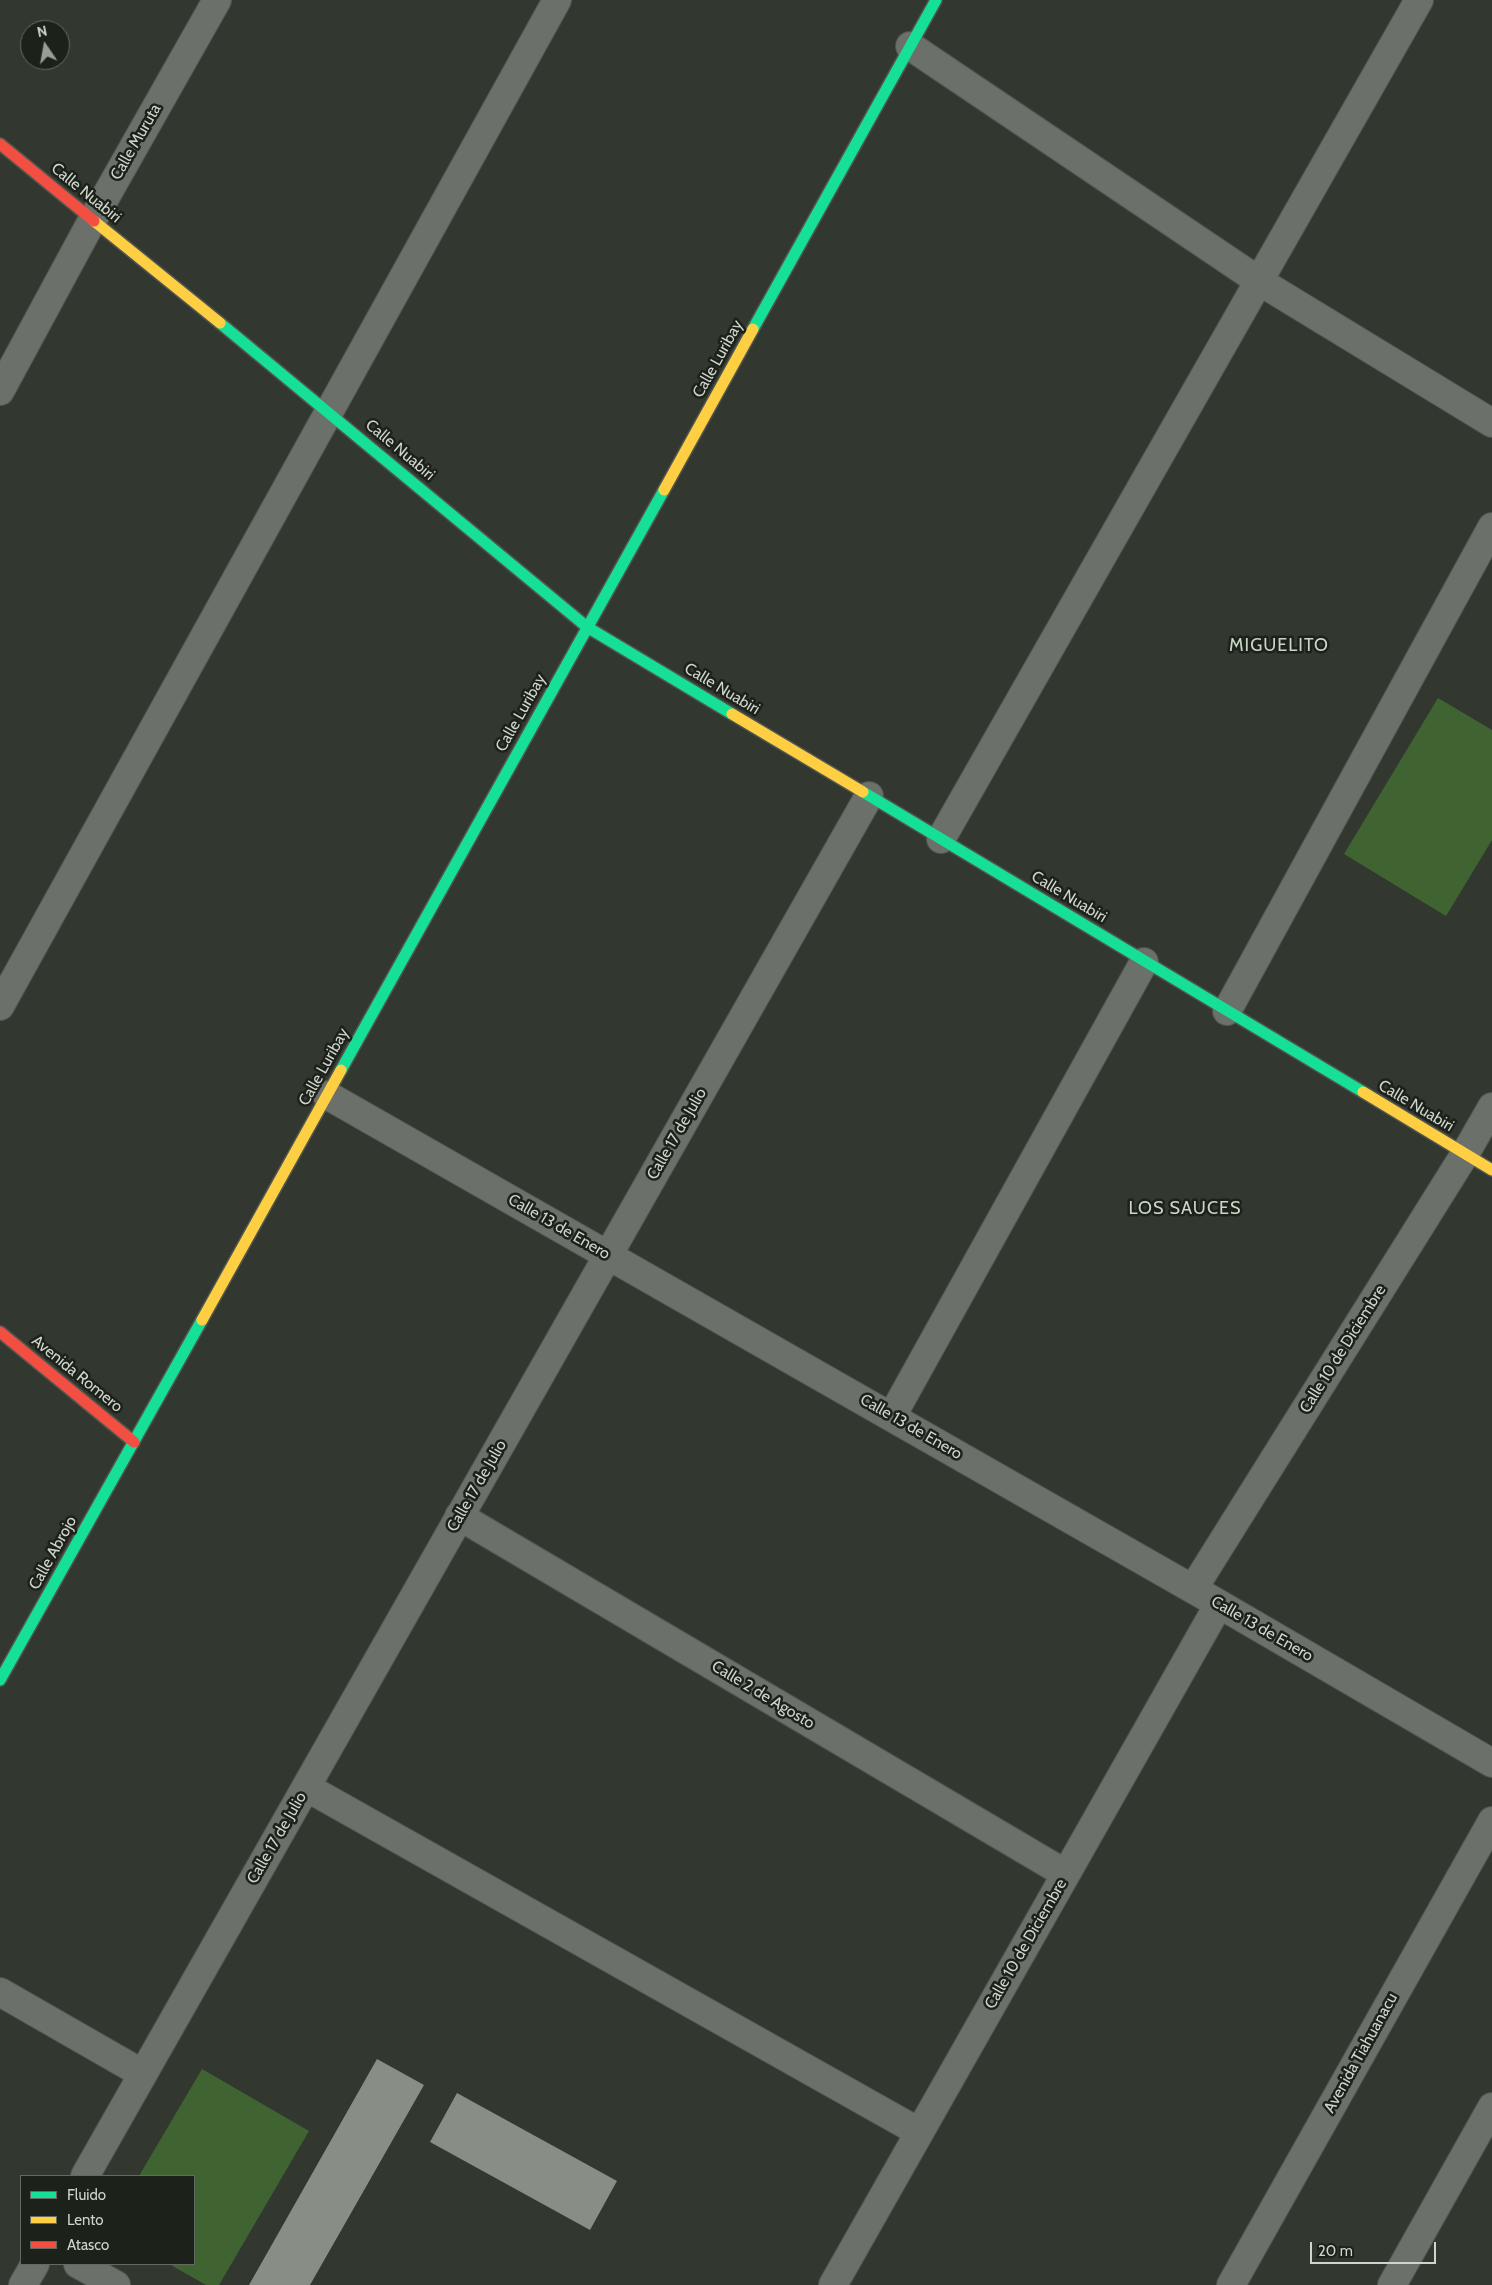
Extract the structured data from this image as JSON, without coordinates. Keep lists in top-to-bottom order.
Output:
{
  "streets": {
    "street": [
      "Calle Muruta",
      "Calle Nuabiri",
      "Calle Luribay",
      "Calle 17 de Julio",
      "Calle 13 de Enero",
      "Calle 10 de Diciembre",
      "Avenida Romero",
      "Calle Abrojo",
      "Calle 2 de Agosto",
      "Avenida Tiahuanacu"
    ]
  },
  "crossings": [
    ["Calle Muruta", "Calle Nuabiri"],
    ["Calle Nuabiri", "Calle Luribay"],
    ["Calle Nuabiri", "Calle 17 de Julio"],
    ["Calle Nuabiri", "Calle 10 de Diciembre"],
    ["Calle Luribay", "Calle 13 de Enero"],
    ["Calle Luribay", "Avenida Romero"],
    ["Calle Luribay", "Calle Abrojo"],
    ["Calle 17 de Julio", "Calle 13 de Enero"],
    ["Calle 17 de Julio", "Calle 2 de Agosto"],
    ["Calle 13 de Enero", "Calle 10 de Diciembre"],
    ["Calle 10 de Diciembre", "Calle 2 de Agosto"],
    ["Avenida Romero", "Calle Abrojo"]
  ],
  "districts": ["MIGUELITO", "LOS SAUCES"],
  "legend": ["Fluido", "Lento", "Atasco"],
  "scale_bar": "20 m",
  "north": "top"
}
